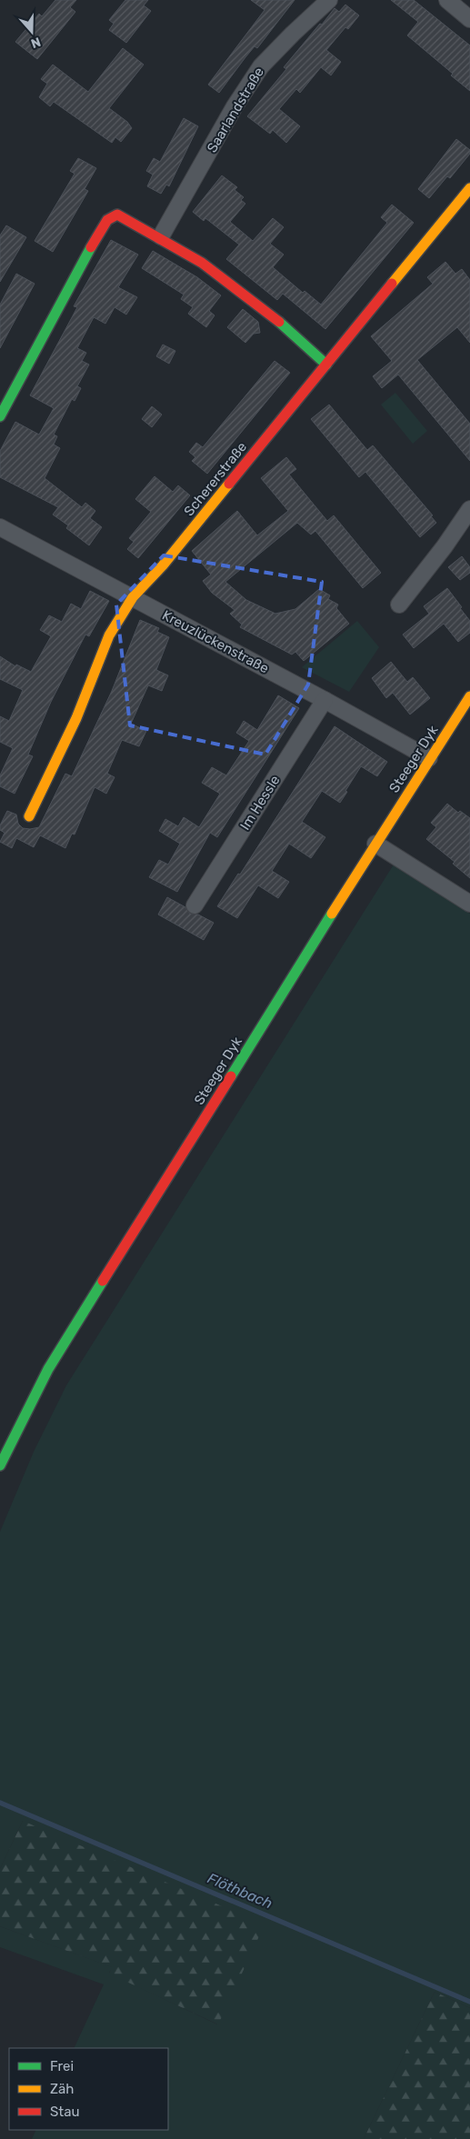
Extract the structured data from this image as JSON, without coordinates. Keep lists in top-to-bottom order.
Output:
{
  "streets": {
    "street": [
      "Saarlandstraße",
      "Schererstraße",
      "Kreuzlückenstraße",
      "Steeger Dyk",
      "Im Hessle"
    ]
  },
  "crossings": [
    ["Schererstraße", "Kreuzlückenstraße"],
    ["Kreuzlückenstraße", "Steeger Dyk"],
    ["Kreuzlückenstraße", "Im Hessle"]
  ],
  "water": ["Flöthbach"],
  "legend": ["Frei", "Zäh", "Stau"],
  "north": "bottom"
}
